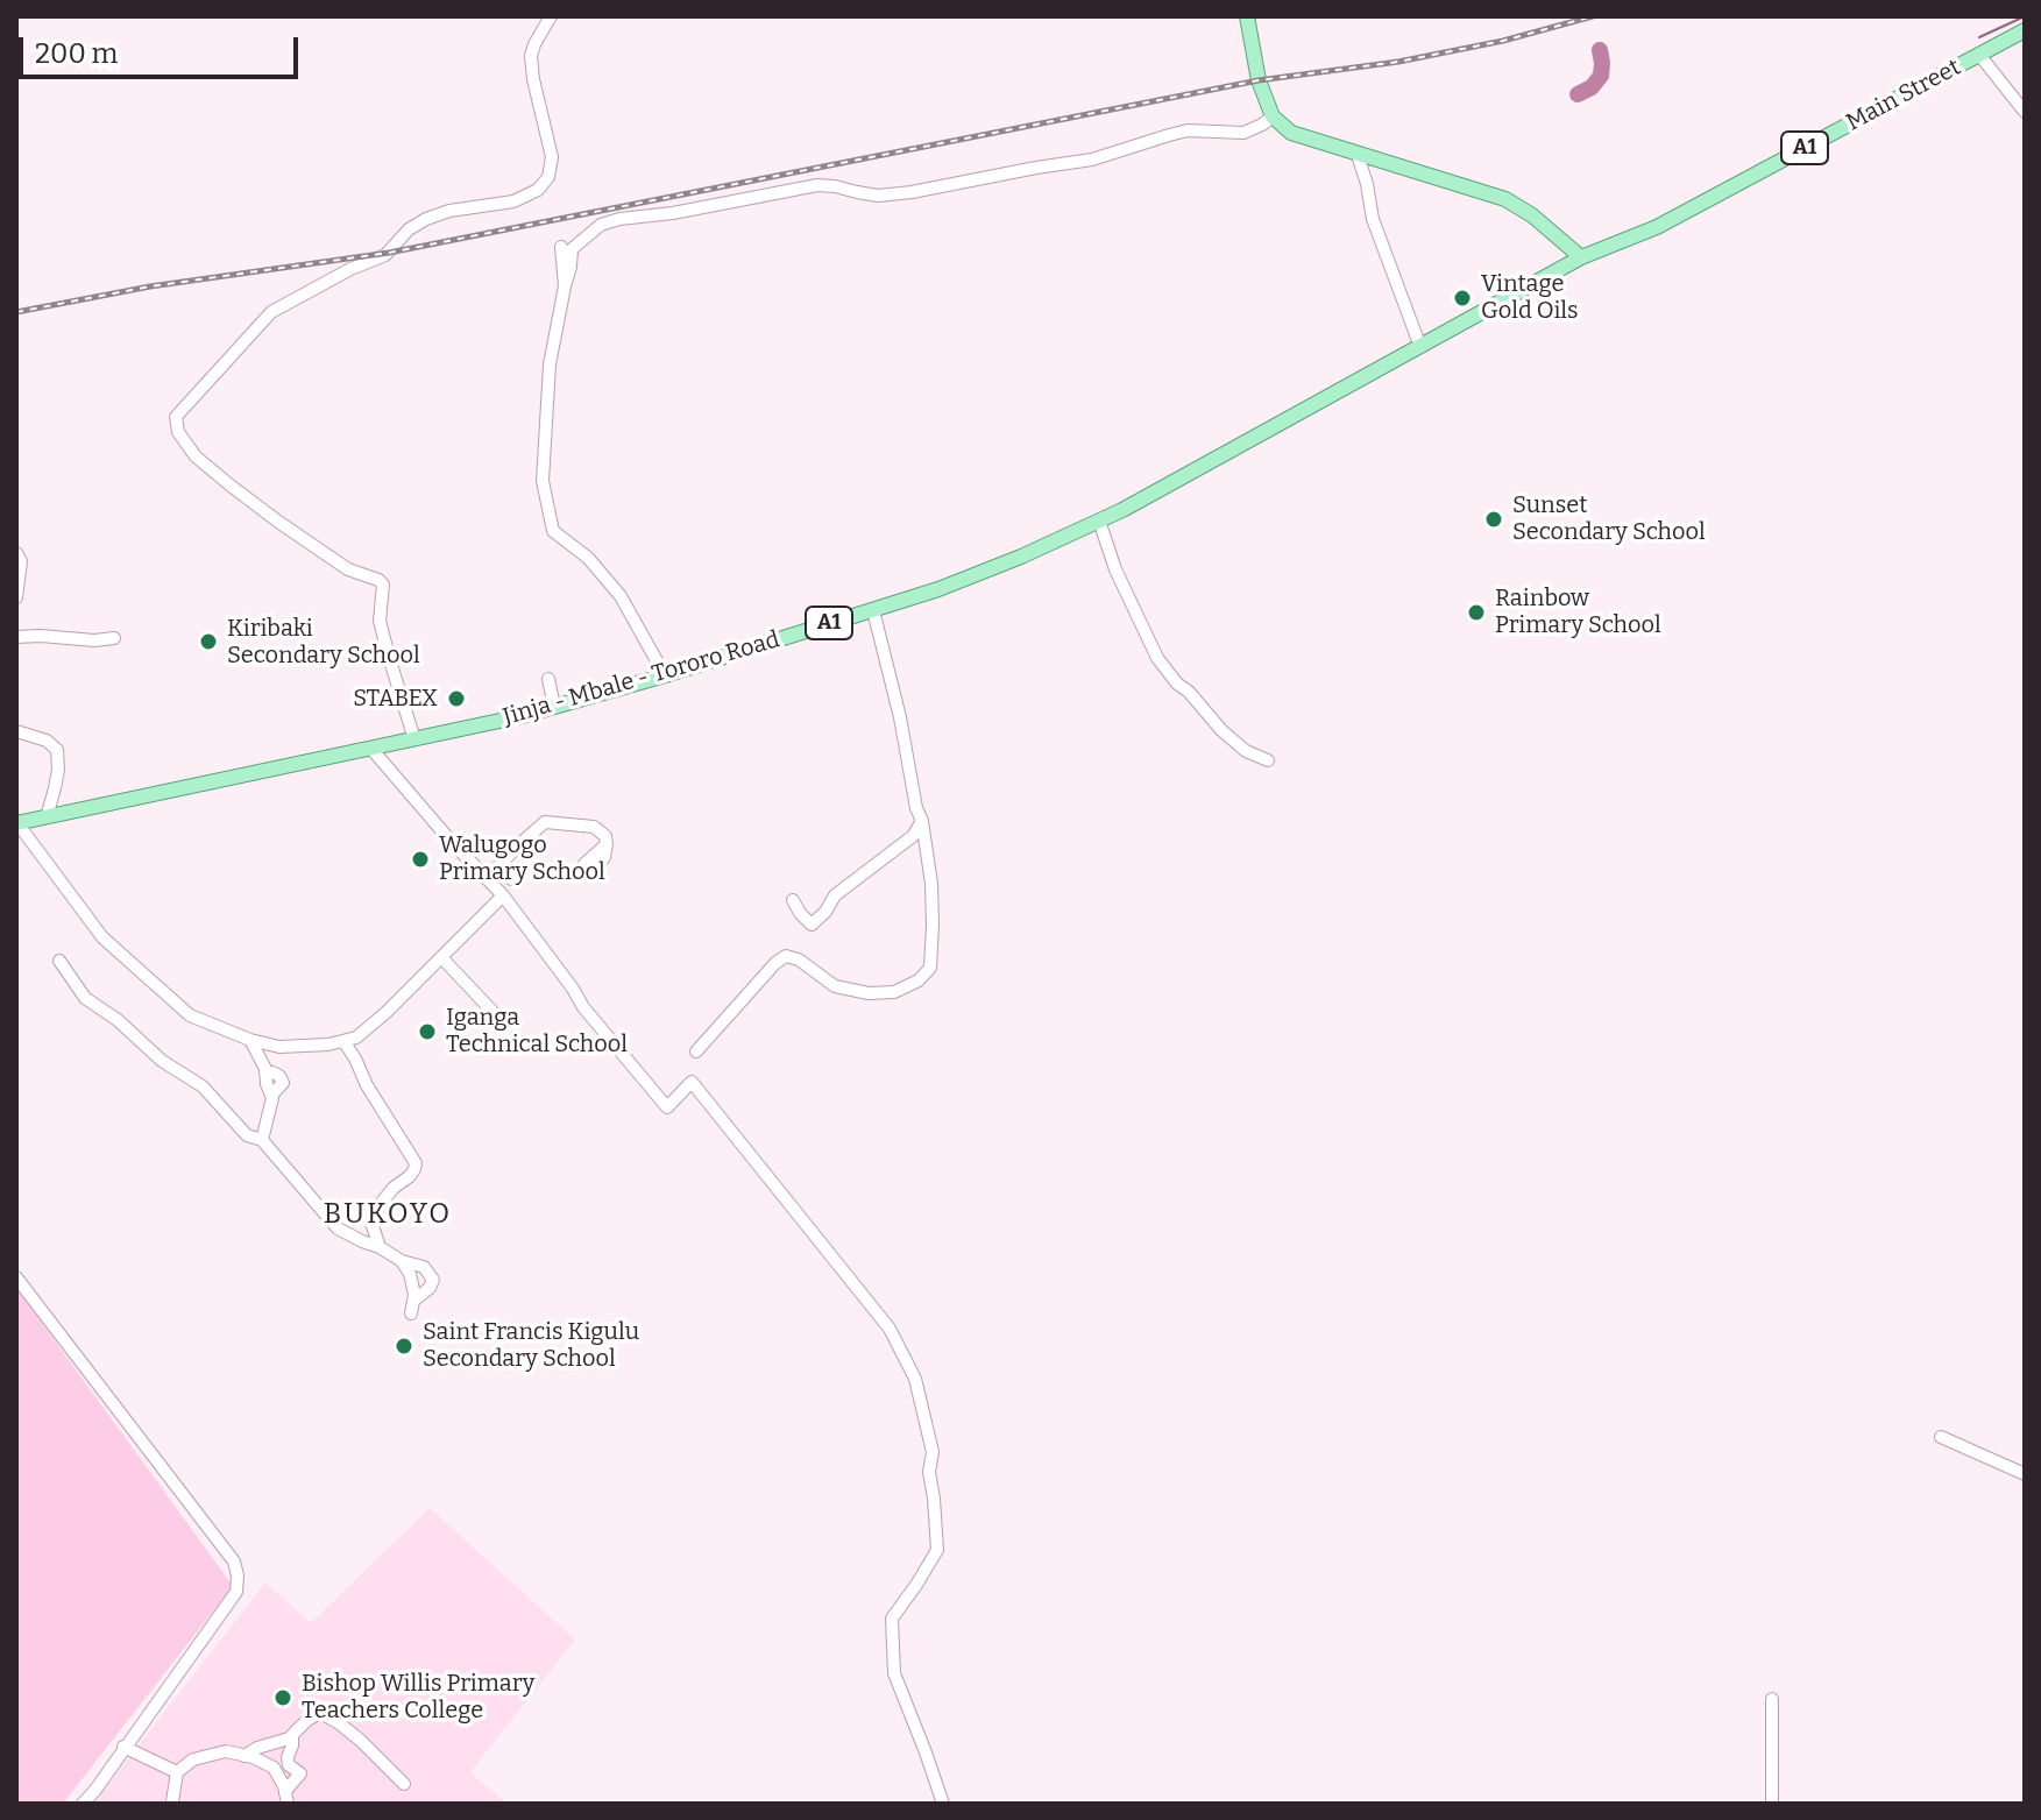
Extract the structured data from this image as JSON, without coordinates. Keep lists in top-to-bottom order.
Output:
{
  "streets": {
    "main road": ["Main Street", "A1", "Jinja - Mbale - Tororo Road"]
  },
  "crossings": [
    ["Main Street", "Jinja - Mbale - Tororo Road"]
  ],
  "districts": ["BUKOYO"],
  "places": [
    "Vintage Gold Oils",
    "Sunset Secondary School",
    "Rainbow Primary School",
    "Kiribaki Secondary School",
    "STABEX",
    "Walugogo Primary School",
    "Iganga Technical School",
    "Saint Francis Kigulu Secondary School",
    "Bishop Willis Primary Teachers College"
  ],
  "scale_bar": "200 m"
}
